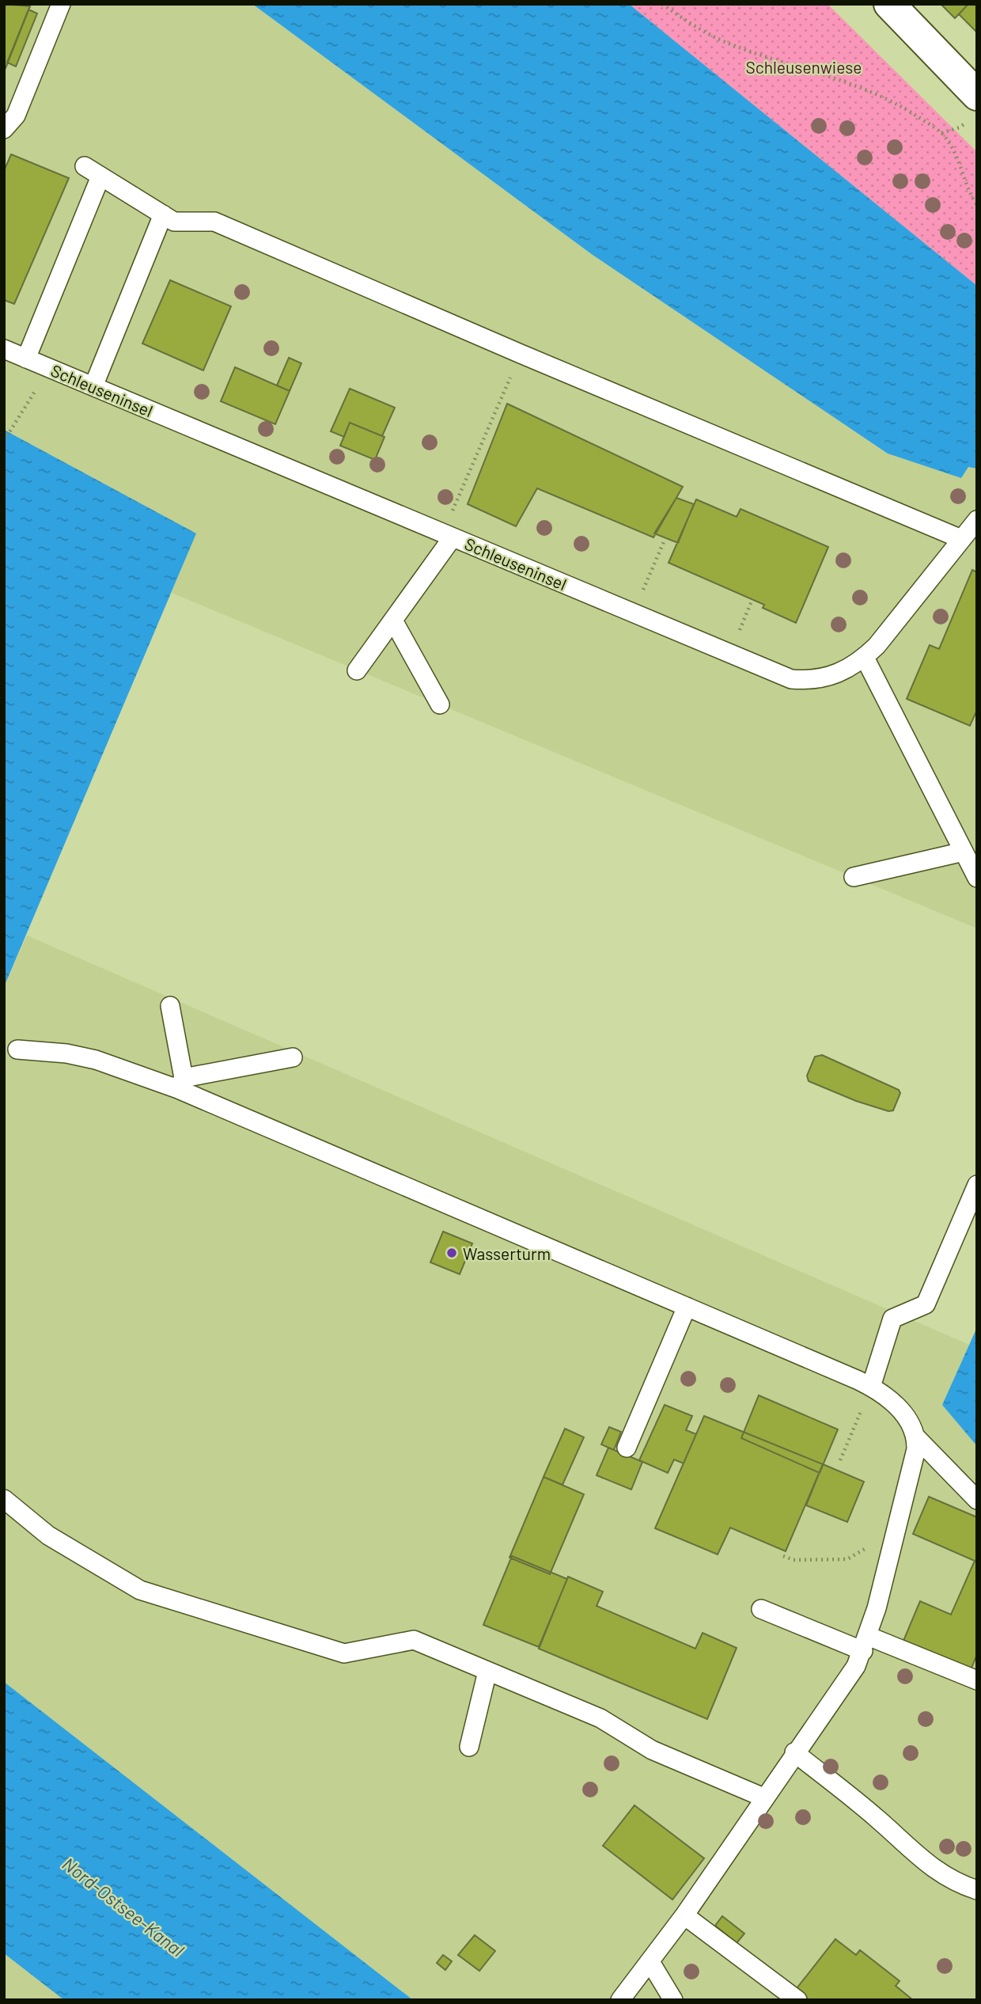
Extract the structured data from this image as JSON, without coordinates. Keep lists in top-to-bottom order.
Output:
{
  "streets": {
    "lane": ["Schleuseninsel"]
  },
  "water": ["Nord-Ostsee-Kanal"],
  "parks": ["Schleusenwiese"],
  "places": ["Wasserturm"]
}
